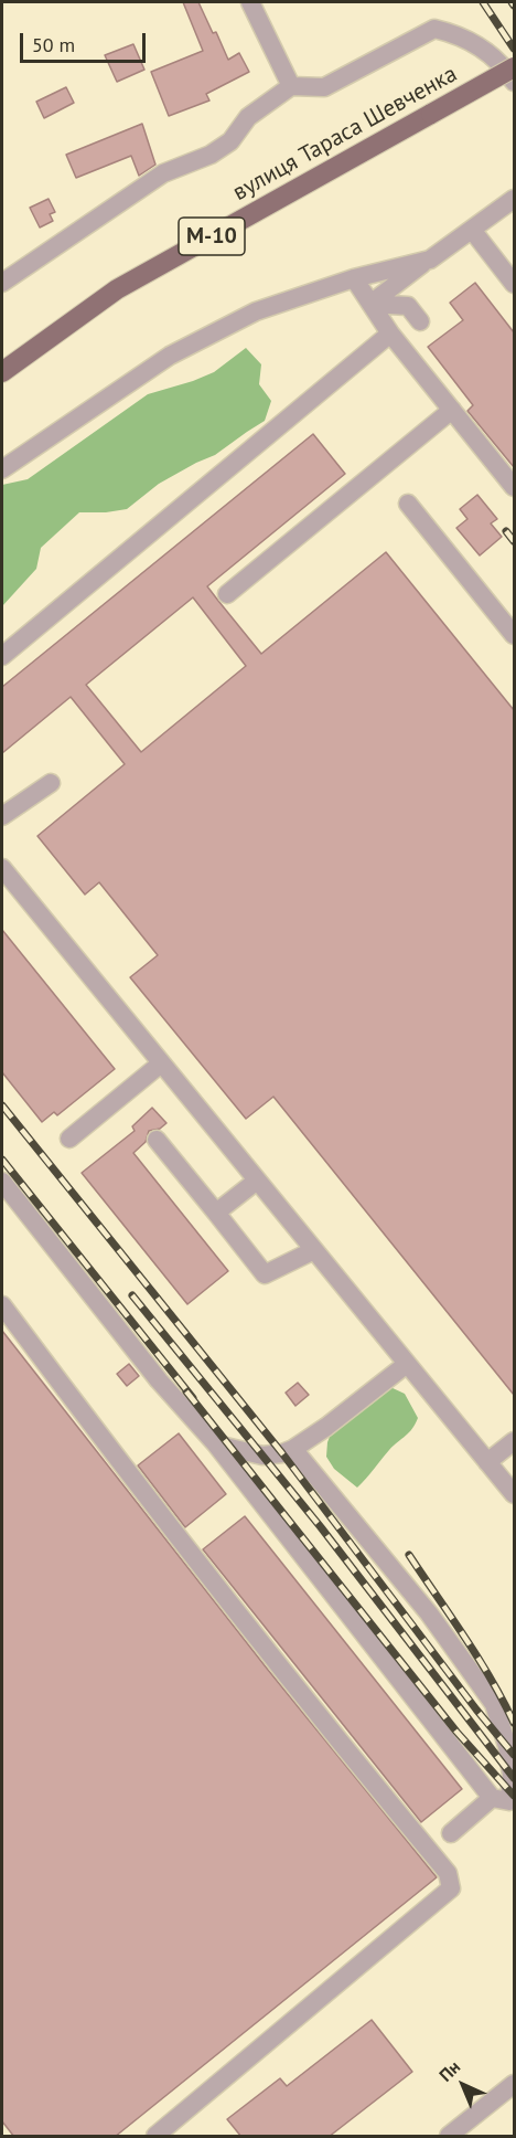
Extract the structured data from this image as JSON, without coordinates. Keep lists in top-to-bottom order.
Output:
{
  "streets": {
    "main road": ["вулиця Тараса Шевченка", "М-10"]
  },
  "scale_bar": "50 m",
  "north": "top left"
}
